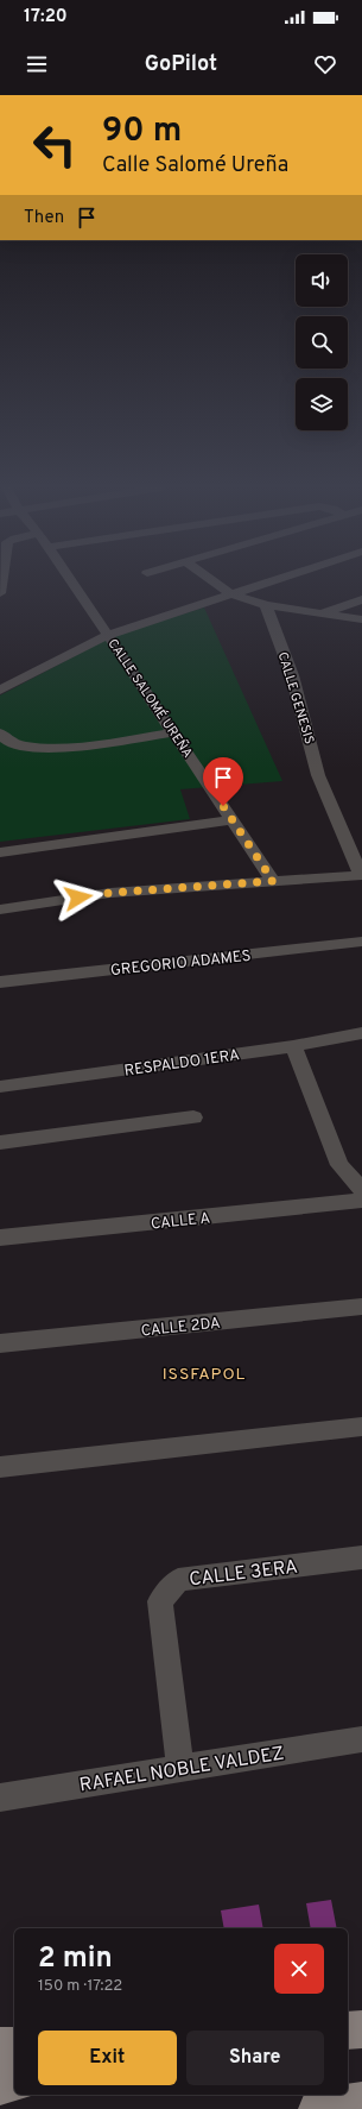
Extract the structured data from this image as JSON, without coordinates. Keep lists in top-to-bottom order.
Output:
{
  "streets": {
    "street": [
      "CALLE SALOMÉ UREÑA",
      "CALLE GENESIS",
      "GREGORIO ADAMES",
      "RESPALDO 1ERA",
      "CALLE A",
      "CALLE 2DA",
      "CALLE 3ERA",
      "RAFAEL NOBLE VALDEZ"
    ]
  },
  "crossings": [
    ["CALLE 3ERA", "RAFAEL NOBLE VALDEZ"]
  ],
  "districts": ["ISSFAPOL"],
  "page": {
    "status": "17:20",
    "header": "GoPilot",
    "turn": ["90 m", "Calle Salomé Ureña"],
    "then": "Then",
    "heading": ["2 min", "150 m · 17:22"],
    "buttons": ["Exit", "Share"]
  }
}
